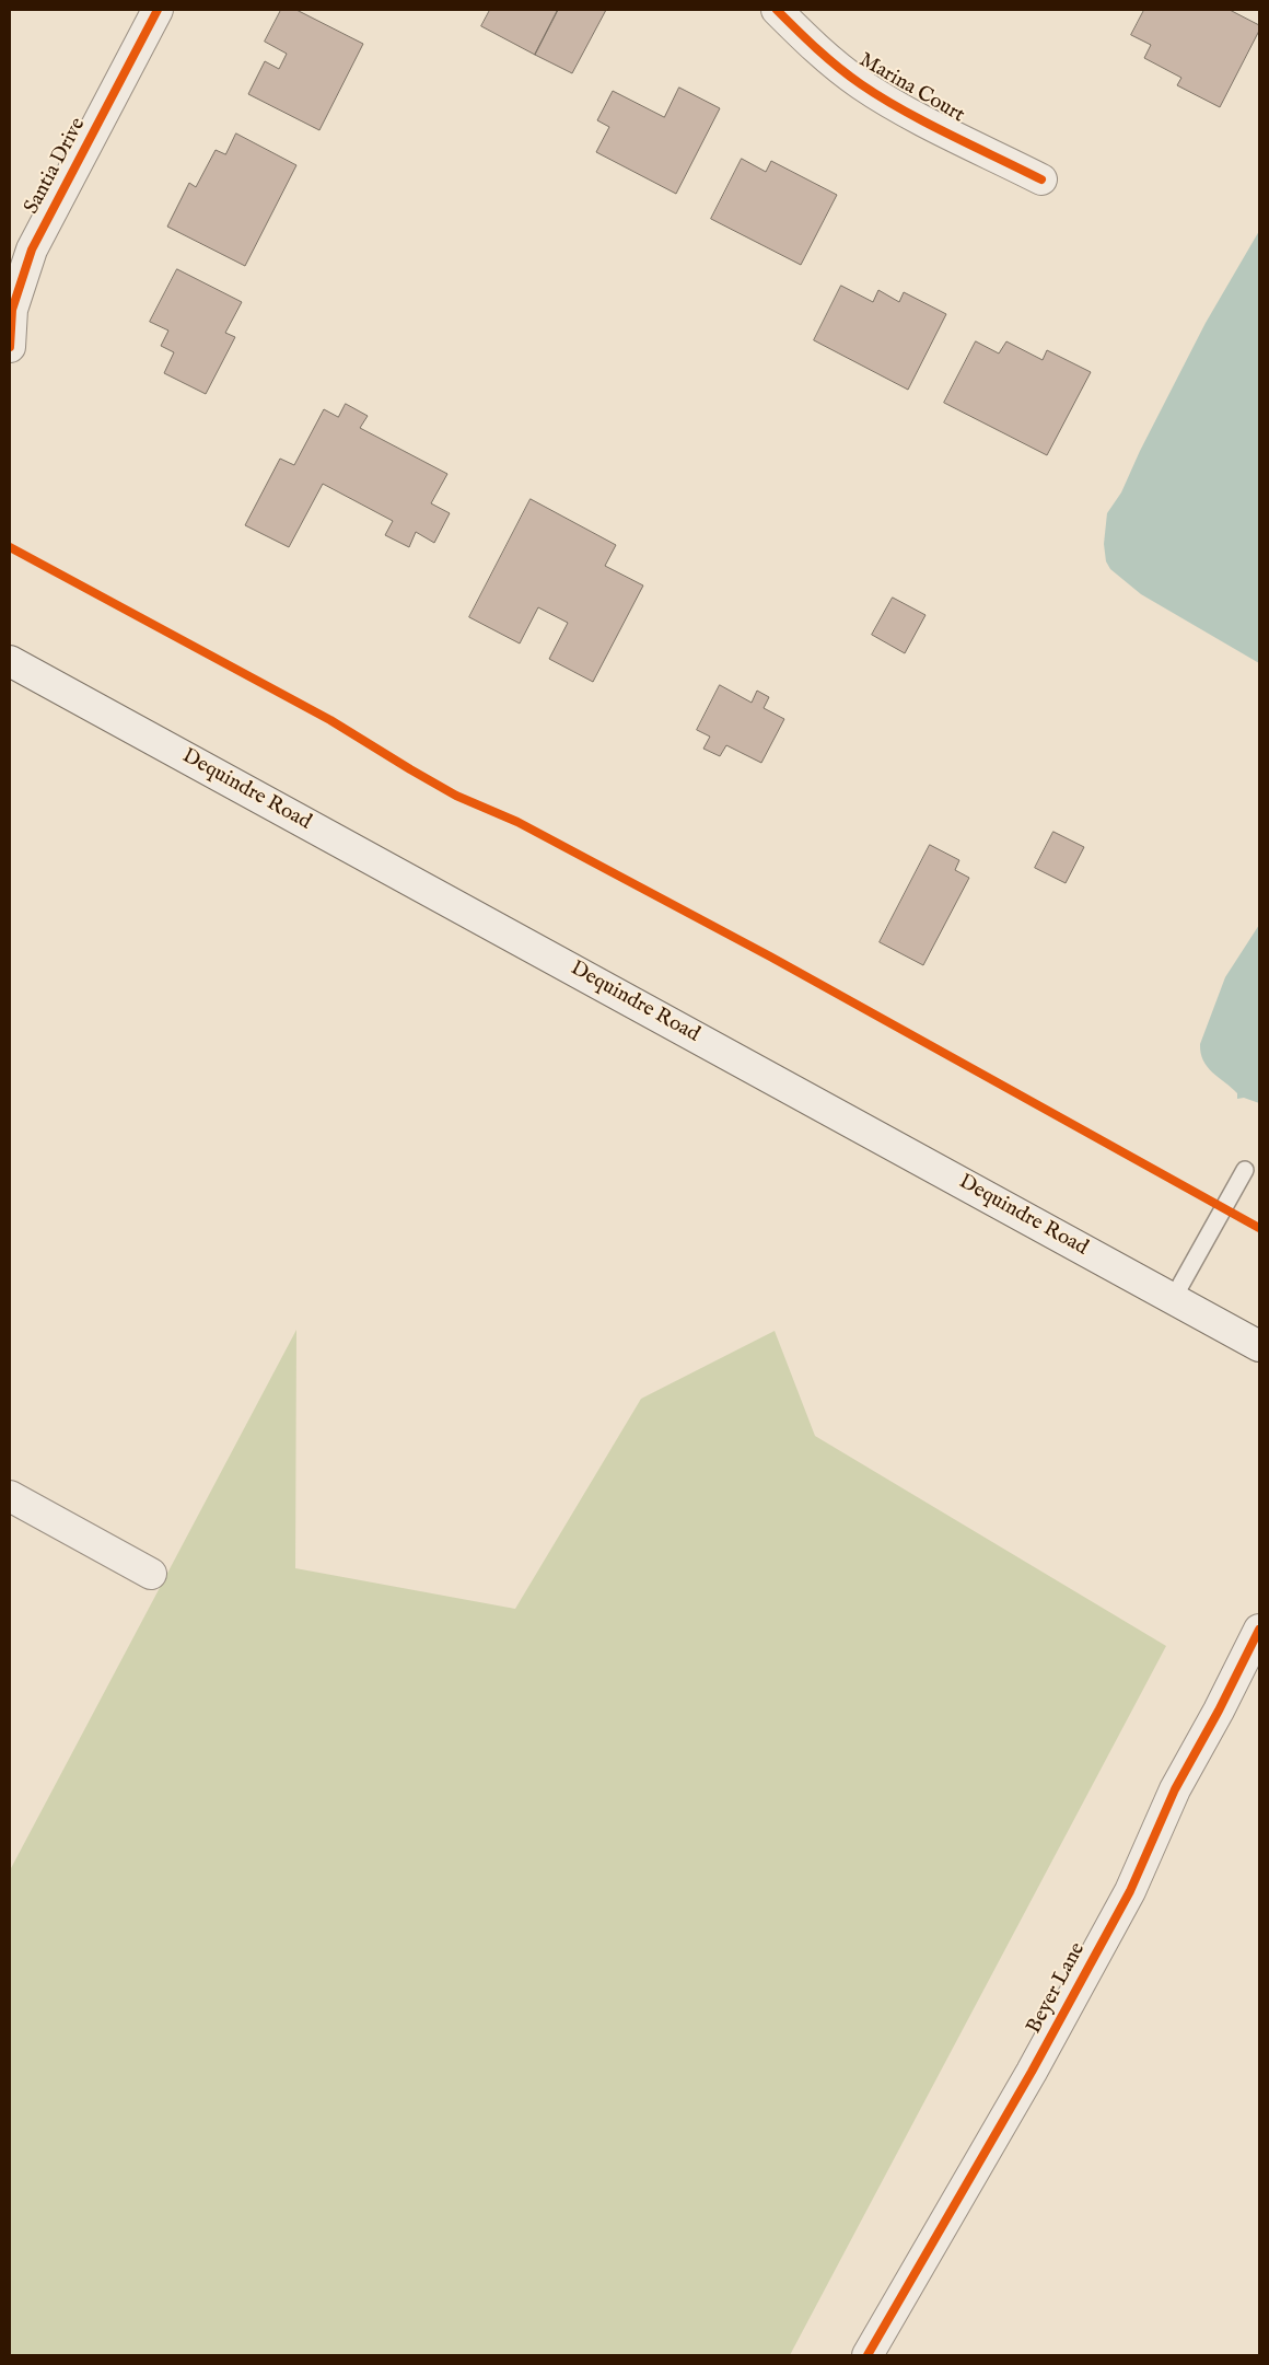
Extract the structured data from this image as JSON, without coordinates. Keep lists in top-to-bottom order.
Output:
{
  "streets": {
    "street": [
      "Marina Court",
      "Santia Drive",
      "Dequindre Road",
      "Beyer Lane"
    ]
  }
}
